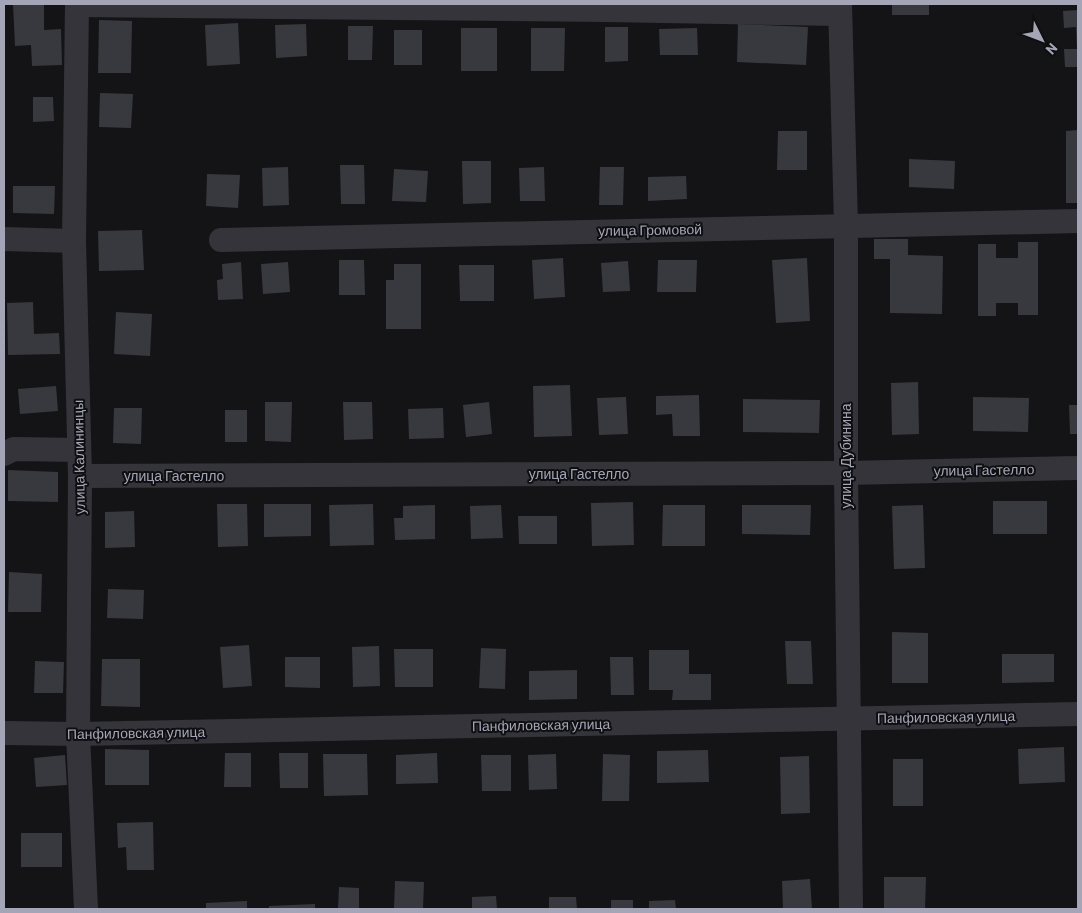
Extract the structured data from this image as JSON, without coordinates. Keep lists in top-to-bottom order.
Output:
{
  "streets": {
    "street": [
      "улица Громовой",
      "улица Дубинина",
      "улица Калининцы",
      "улица Гастелло",
      "Панфиловская улица"
    ]
  },
  "crossings": [
    ["улица Громовой", "улица Дубинина"],
    ["улица Дубинина", "улица Гастелло"],
    ["улица Дубинина", "Панфиловская улица"],
    ["улица Калининцы", "улица Гастелло"],
    ["улица Калининцы", "Панфиловская улица"]
  ],
  "north": "bottom right"
}
